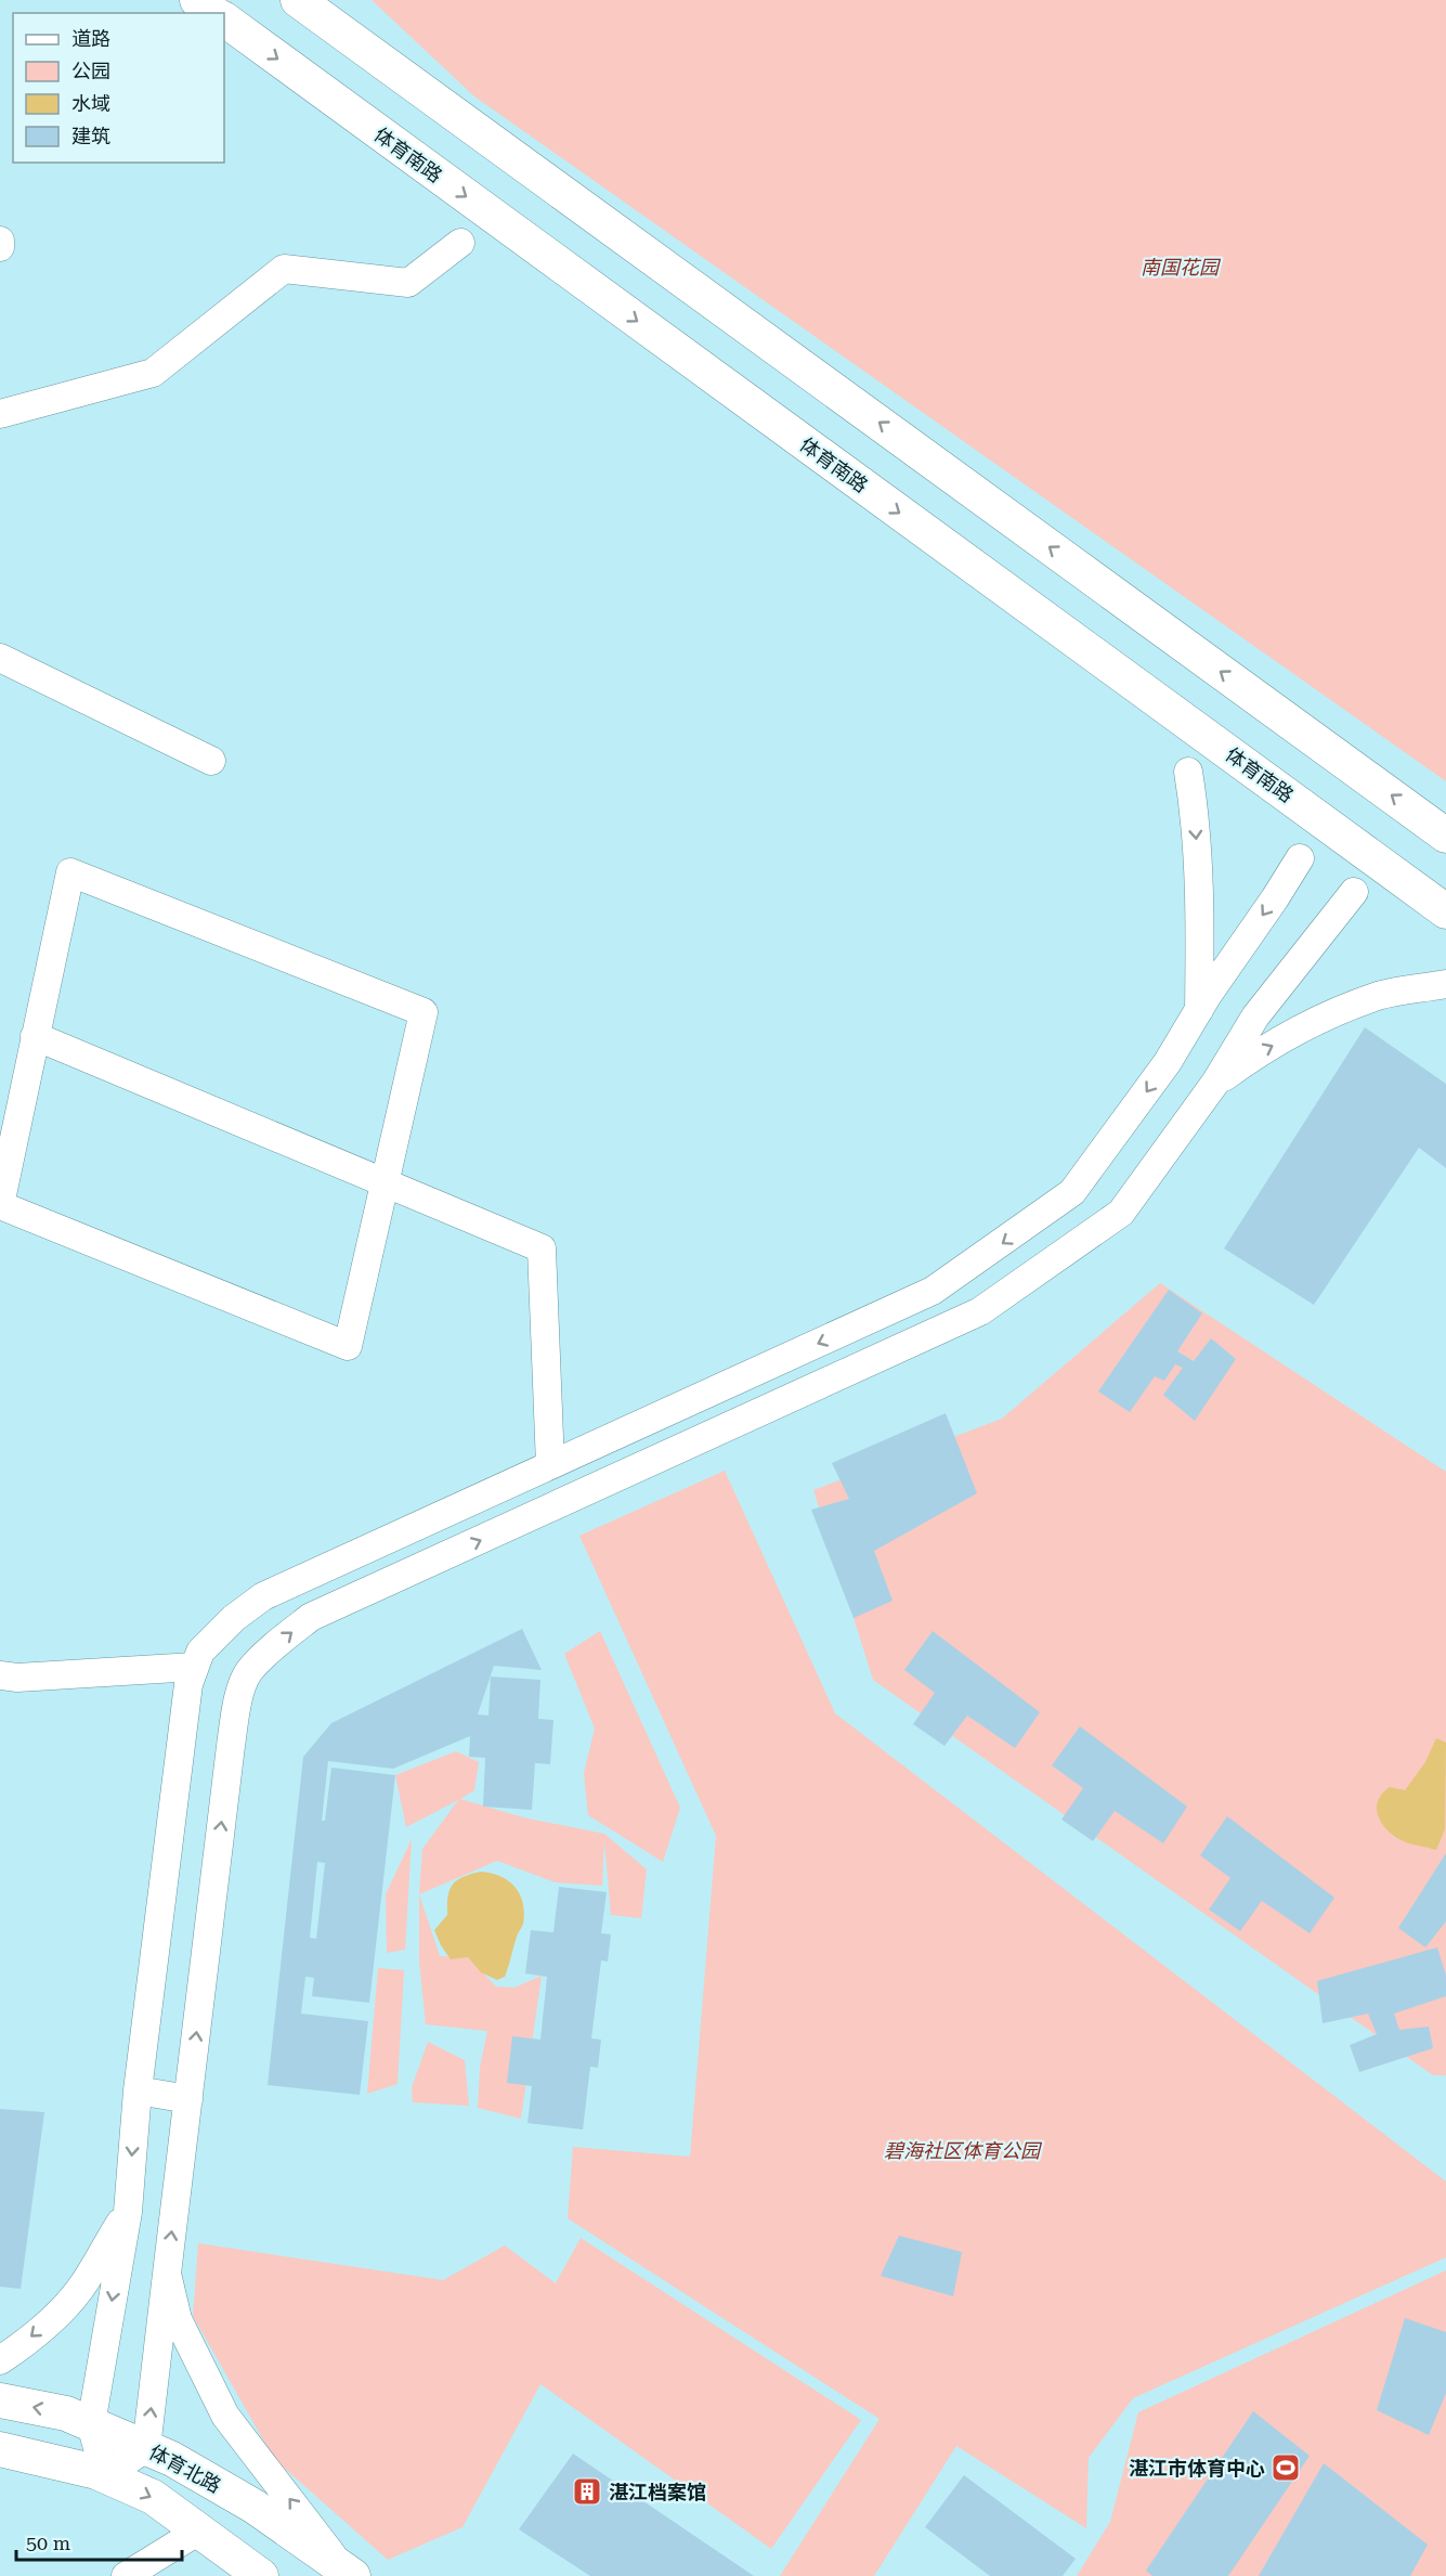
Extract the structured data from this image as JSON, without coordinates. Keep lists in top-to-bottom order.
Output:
{
  "streets": {
    "main road": ["体育南路", "体育北路"]
  },
  "parks": ["南国花园", "碧海社区体育公园"],
  "places": {
    "sports": ["湛江市体育中心"],
    "building": ["湛江档案馆"]
  },
  "legend": [
    "道路",
    "公园",
    "水域",
    "建筑"
  ],
  "scale_bar": "50 m"
}
